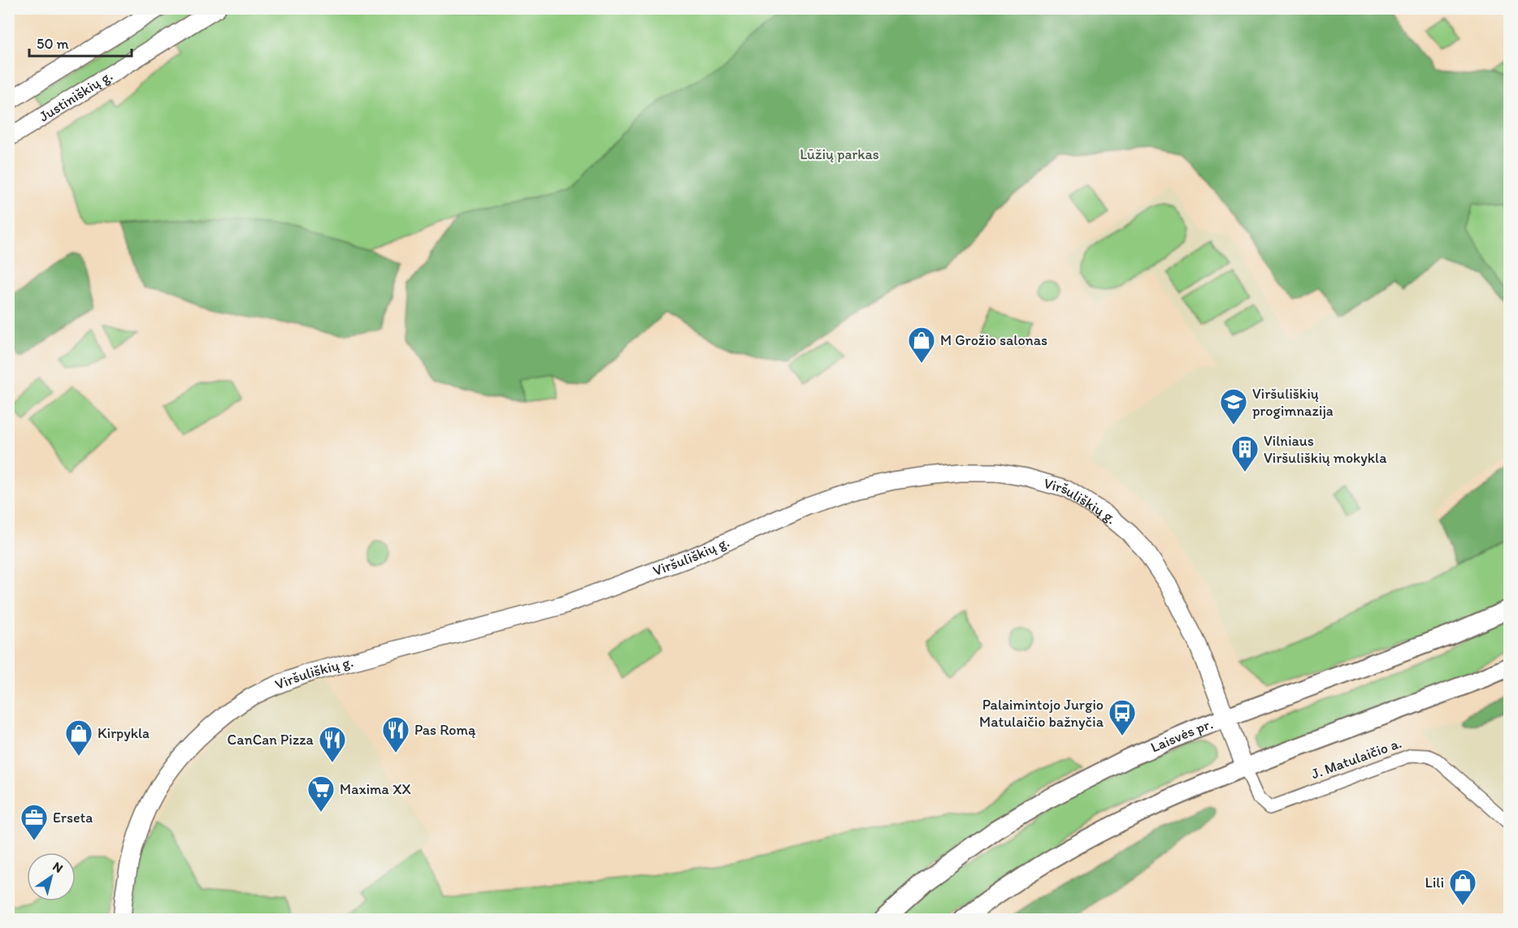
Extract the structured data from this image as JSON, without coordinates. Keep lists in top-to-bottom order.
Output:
{
  "streets": {
    "main road": ["Justiniškių g.", "Viršuliškių g.", "Laisvės pr."],
    "street": ["J. Matulaičio a."]
  },
  "crossings": [
    ["Viršuliškių g.", "Laisvės pr."],
    ["Viršuliškių g.", "J. Matulaičio a."]
  ],
  "parks": ["Lūžių parkas"],
  "places": {
    "shop": ["M Grožio salonas", "Kirpykla", "Lili"],
    "school or university": ["Viršuliškių progimnazija"],
    "building": ["Vilniaus Viršuliškių mokykla"],
    "bus stop": ["Palaimintojo Jurgio Matulaičio bažnyčia"],
    "restaurant": ["Pas Romą", "CanCan Pizza"],
    "supermarket": ["Maxima XX"],
    "office": ["Erseta"]
  },
  "scale_bar": "50 m",
  "north": "top right"
}
